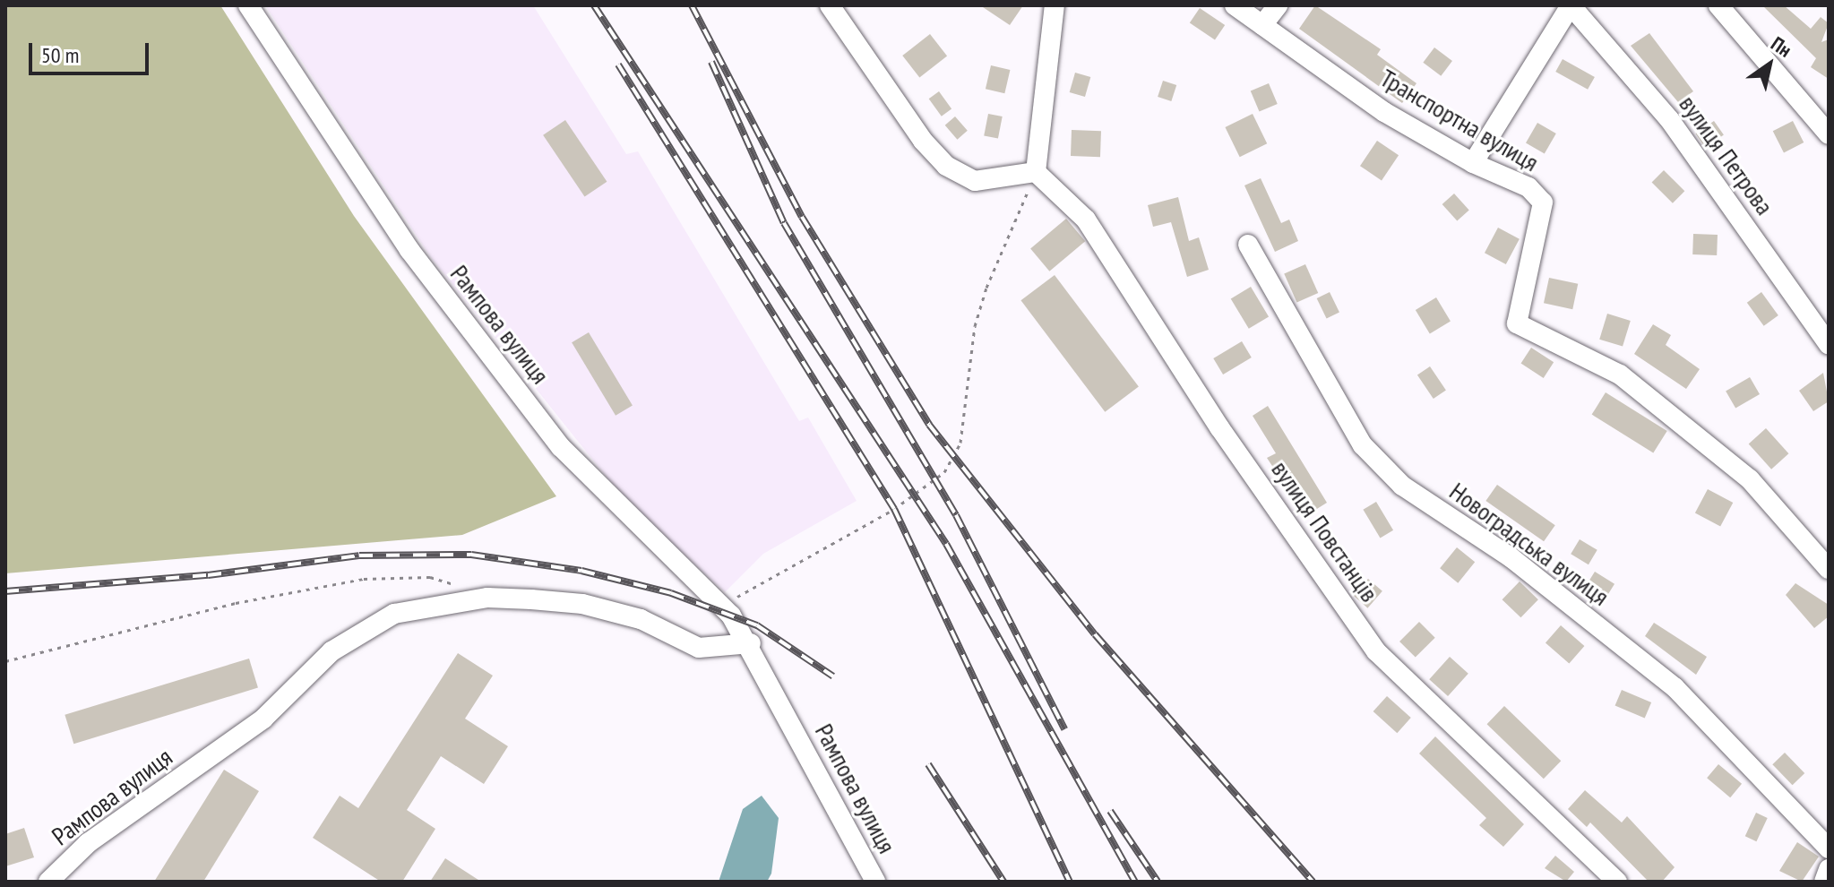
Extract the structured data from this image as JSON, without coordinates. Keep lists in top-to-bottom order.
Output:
{
  "streets": {
    "street": [
      "Транспортна вулиця",
      "вулиця Петрова",
      "Рампова вулиця",
      "вулиця Повстанців",
      "Новоградська вулиця"
    ]
  },
  "scale_bar": "50 m",
  "north": "top right"
}
